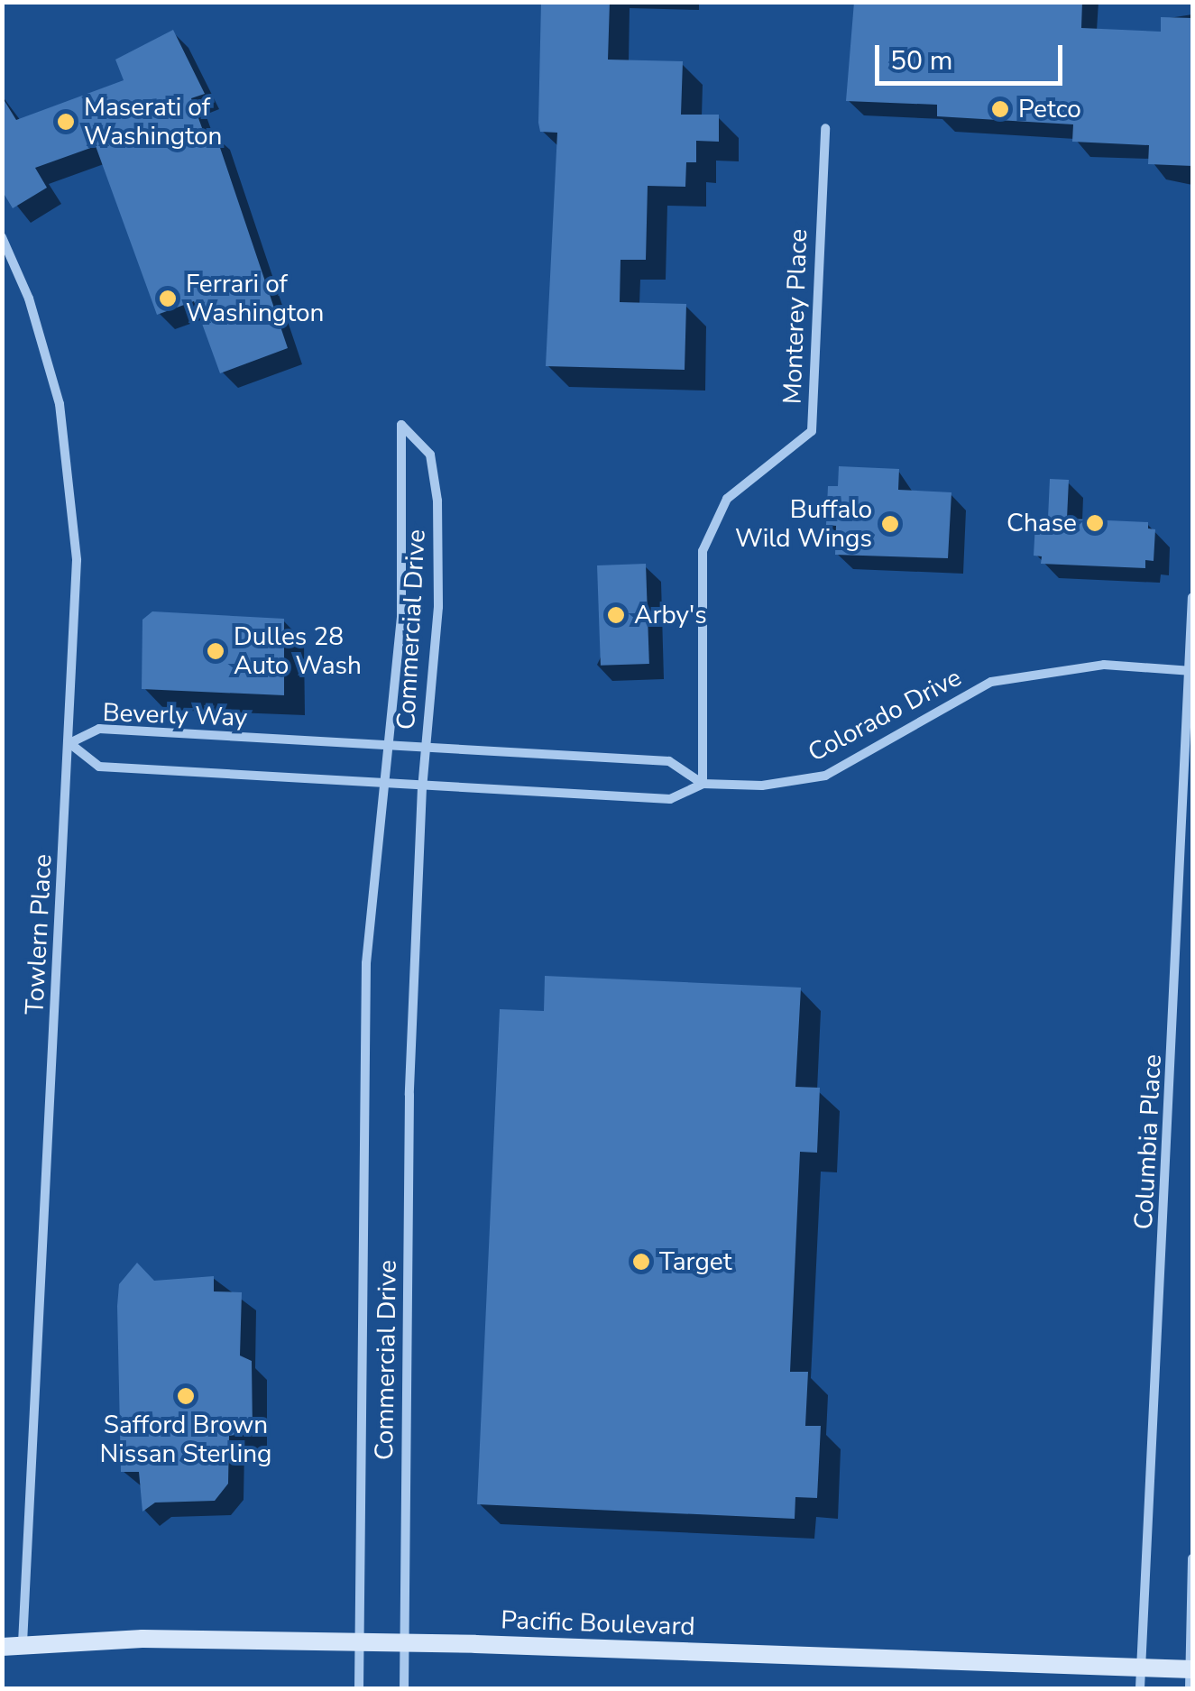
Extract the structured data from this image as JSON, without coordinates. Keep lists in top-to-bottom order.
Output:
{
  "streets": {
    "main road": ["Pacific Boulevard"],
    "street": [
      "Monterey Place",
      "Commercial Drive",
      "Beverly Way",
      "Colorado Drive",
      "Towlern Place",
      "Columbia Place"
    ]
  },
  "crossings": [
    ["Monterey Place", "Colorado Drive"],
    ["Commercial Drive", "Beverly Way"],
    ["Commercial Drive", "Colorado Drive"],
    ["Commercial Drive", "Pacific Boulevard"],
    ["Beverly Way", "Colorado Drive"],
    ["Beverly Way", "Towlern Place"],
    ["Colorado Drive", "Columbia Place"],
    ["Towlern Place", "Pacific Boulevard"],
    ["Columbia Place", "Pacific Boulevard"]
  ],
  "places": [
    "Petco",
    "Maserati of Washington",
    "Ferrari of Washington",
    "Chase",
    "Buffalo Wild Wings",
    "Arby's",
    "Dulles 28 Auto Wash",
    "Target",
    "Safford Brown Nissan Sterling"
  ],
  "scale_bar": "50 m"
}
